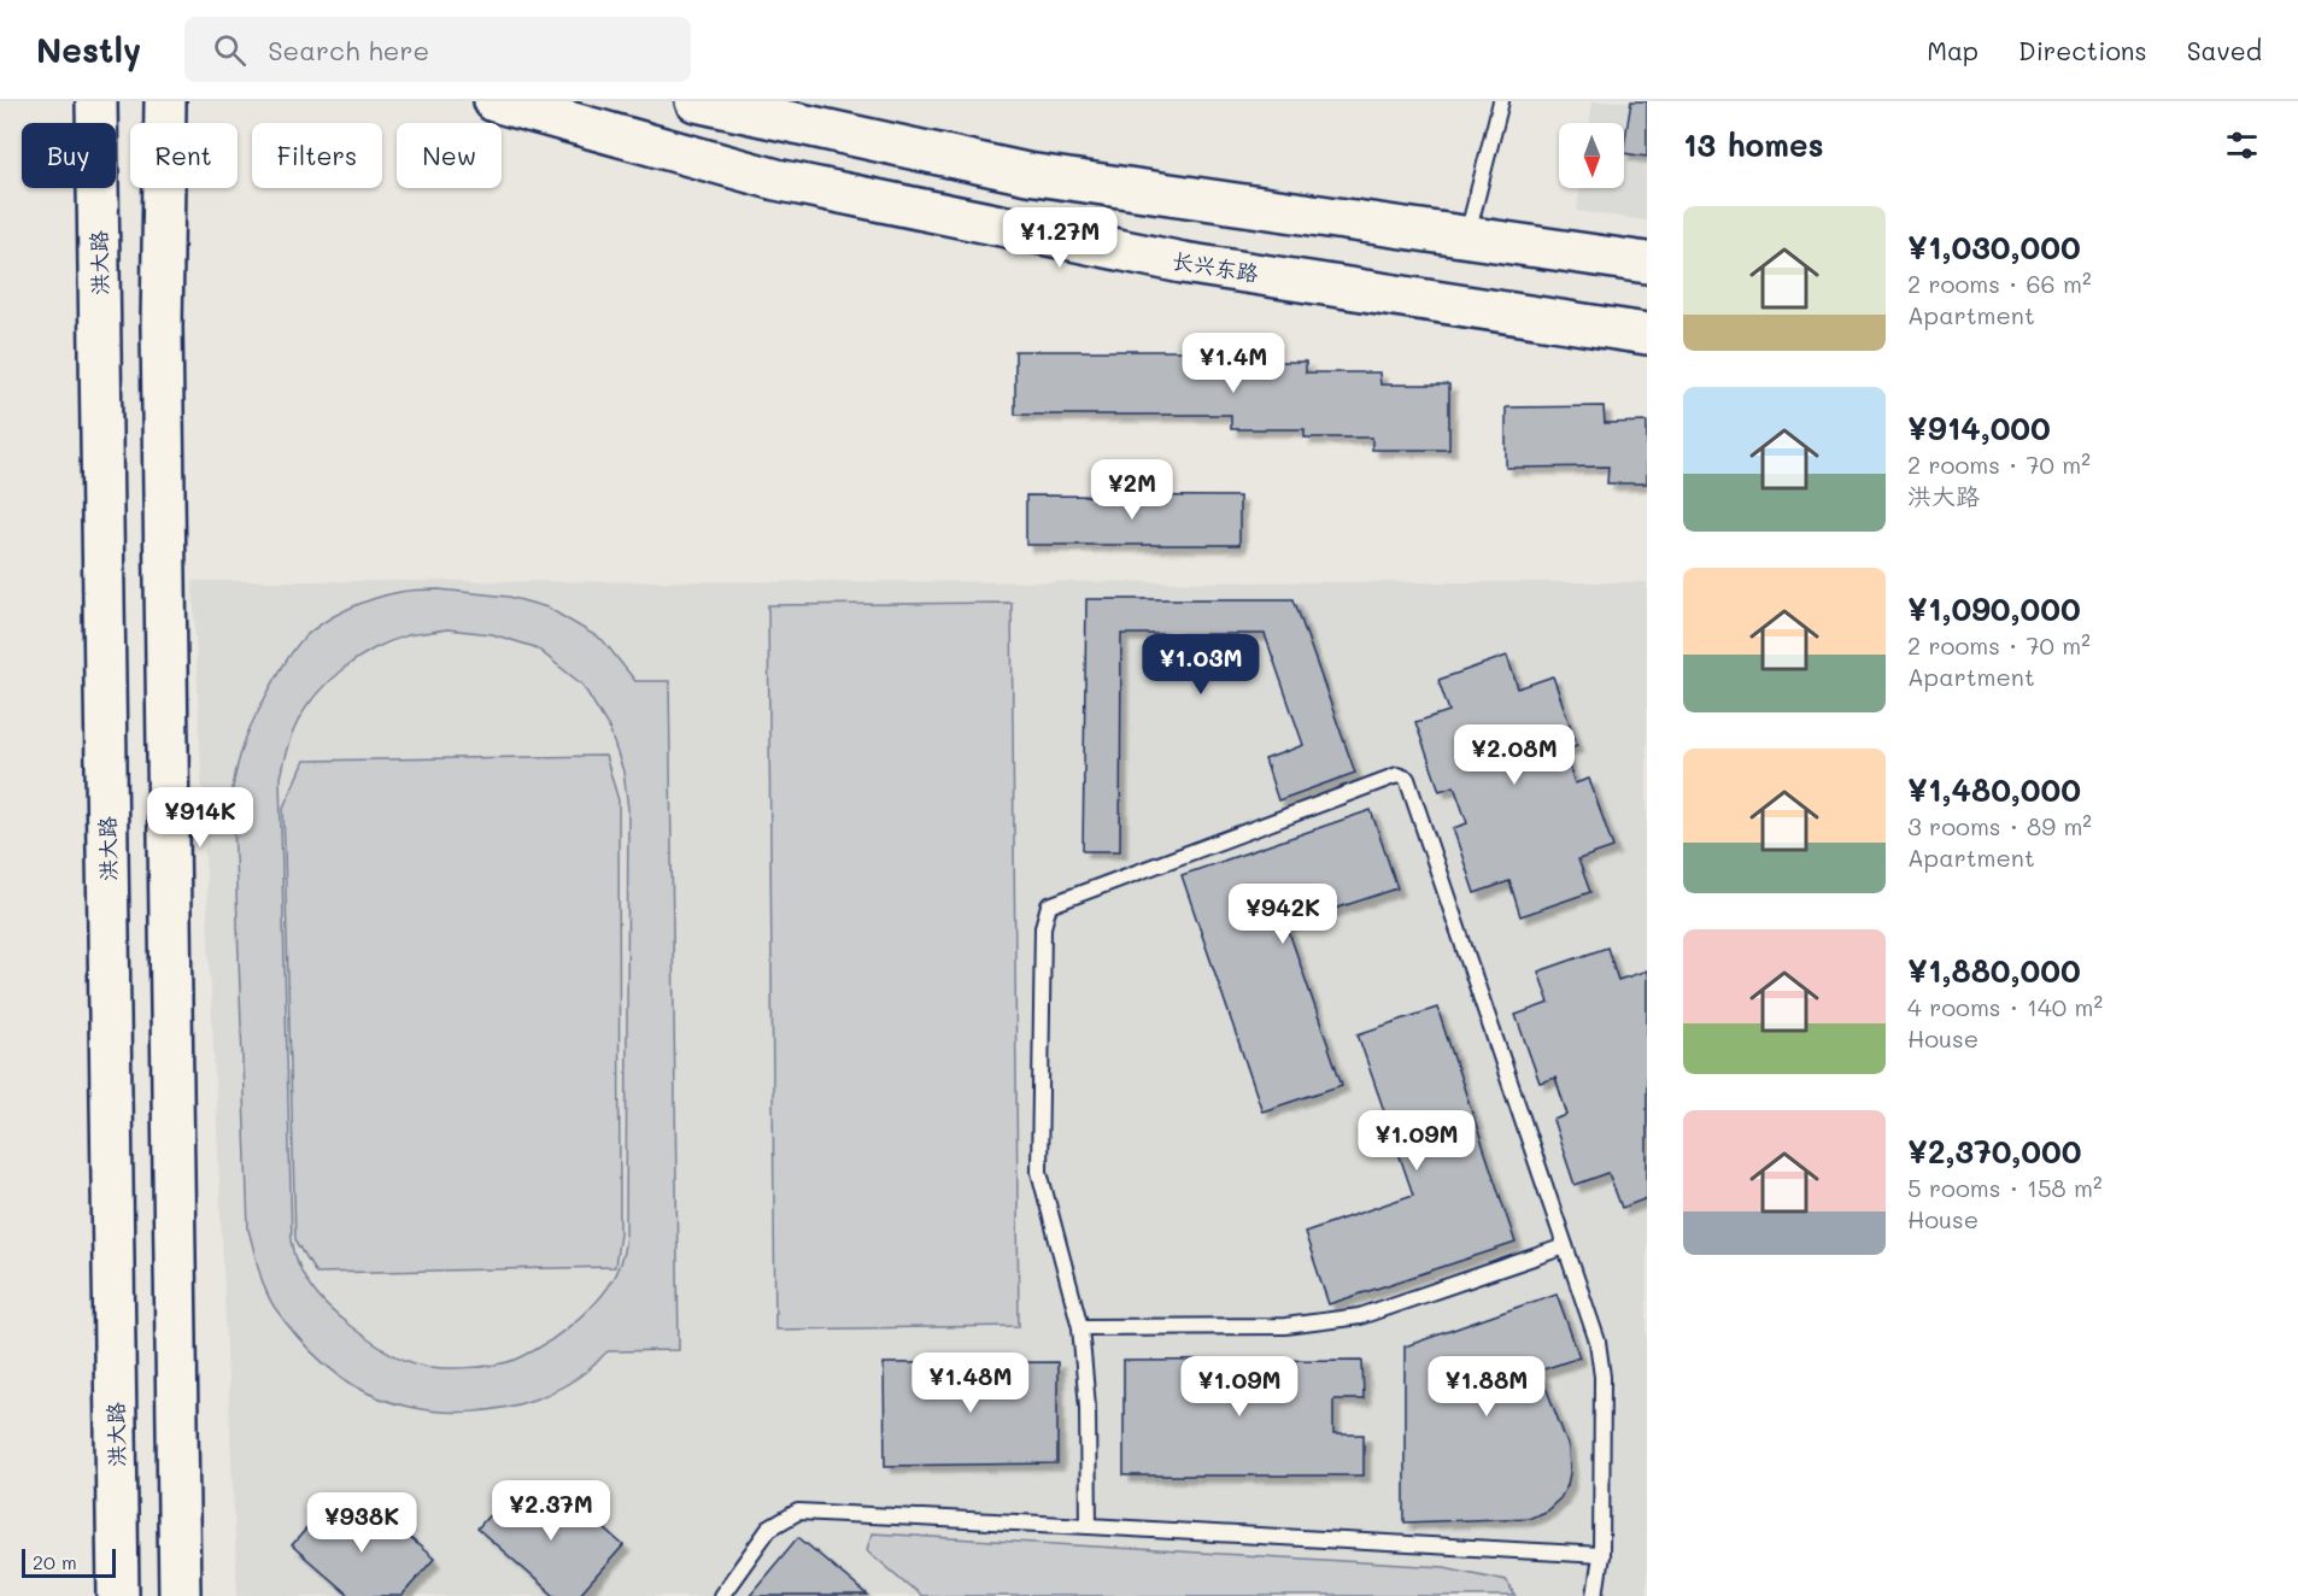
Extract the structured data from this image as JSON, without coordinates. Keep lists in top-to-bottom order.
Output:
{
  "streets": {
    "main road": ["洪大路", "长兴东路"]
  },
  "scale_bar": "20 m",
  "north": "bottom",
  "page": {
    "header": "Nestly",
    "search": "Search here",
    "nav": ["Map", "Directions", "Saved"],
    "heading": "13 homes",
    "chip": [
      "Buy",
      "Rent",
      "Filters",
      "New"
    ],
    "list": [
      {
        "name": "¥1,030,000",
        "note": "2 rooms · 66 m² · Apartment"
      },
      {
        "name": "¥914,000",
        "note": "2 rooms · 70 m² · 洪大路"
      },
      {
        "name": "¥1,090,000",
        "note": "2 rooms · 70 m² · Apartment"
      },
      {
        "name": "¥1,480,000",
        "note": "3 rooms · 89 m² · Apartment"
      },
      {
        "name": "¥1,880,000",
        "note": "4 rooms · 140 m² · House"
      },
      {
        "name": "¥2,370,000",
        "note": "5 rooms · 158 m² · House"
      }
    ],
    "price": [
      "¥1.27M",
      "¥1.4M",
      "¥2M",
      "¥1.03M",
      "¥2.08M",
      "¥914K",
      "¥942K",
      "¥1.09M",
      "¥1.48M",
      "¥1.09M",
      "¥1.88M",
      "¥2.37M",
      "¥938K"
    ],
    "scale": "20 m"
  }
}
